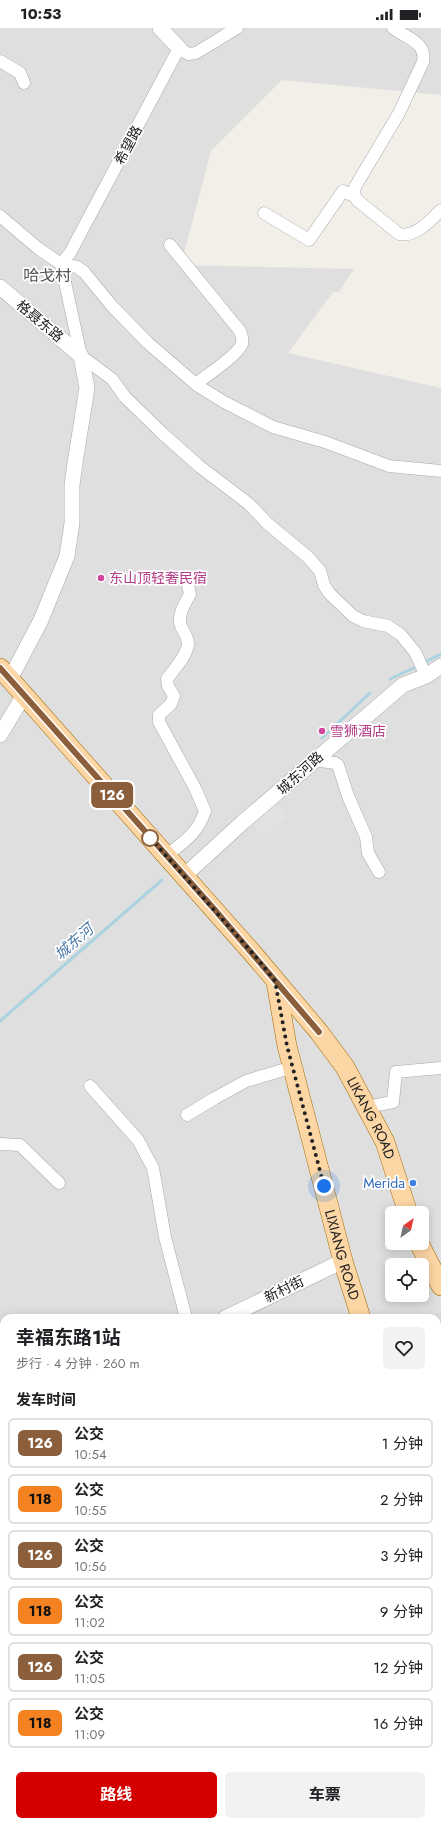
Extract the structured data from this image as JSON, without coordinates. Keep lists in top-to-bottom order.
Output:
{
  "streets": {
    "main road": ["LIKANG ROAD", "LIXIANG ROAD"],
    "street": [
      "希望路",
      "格聂东路",
      "城东河路",
      "新村街"
    ]
  },
  "crossings": [
    ["城东河路", "LIKANG ROAD"],
    ["LIKANG ROAD", "LIXIANG ROAD"],
    ["LIXIANG ROAD", "新村街"]
  ],
  "districts": ["哈戈村"],
  "water": ["城东河"],
  "places": ["东山顶轻奢民宿", "雪狮酒店", "Merida"],
  "lines": ["bus line 126"],
  "north": "top right",
  "page": {
    "status": "10:53",
    "on_map": "126",
    "heading": [
      ["幸福东路1站", "步行 · 4 分钟 · 260 m"],
      "发车时间"
    ],
    "list": [
      {
        "mark": "126",
        "name": "公交",
        "note": "10:54",
        "value": "1 分钟"
      },
      {
        "mark": "118",
        "name": "公交",
        "note": "10:55",
        "value": "2 分钟"
      },
      {
        "mark": "126",
        "name": "公交",
        "note": "10:56",
        "value": "3 分钟"
      },
      {
        "mark": "118",
        "name": "公交",
        "note": "11:02",
        "value": "9 分钟"
      },
      {
        "mark": "126",
        "name": "公交",
        "note": "11:05",
        "value": "12 分钟"
      },
      {
        "mark": "118",
        "name": "公交",
        "note": "11:09",
        "value": "16 分钟"
      }
    ],
    "buttons": ["路线", "车票"]
  }
}
